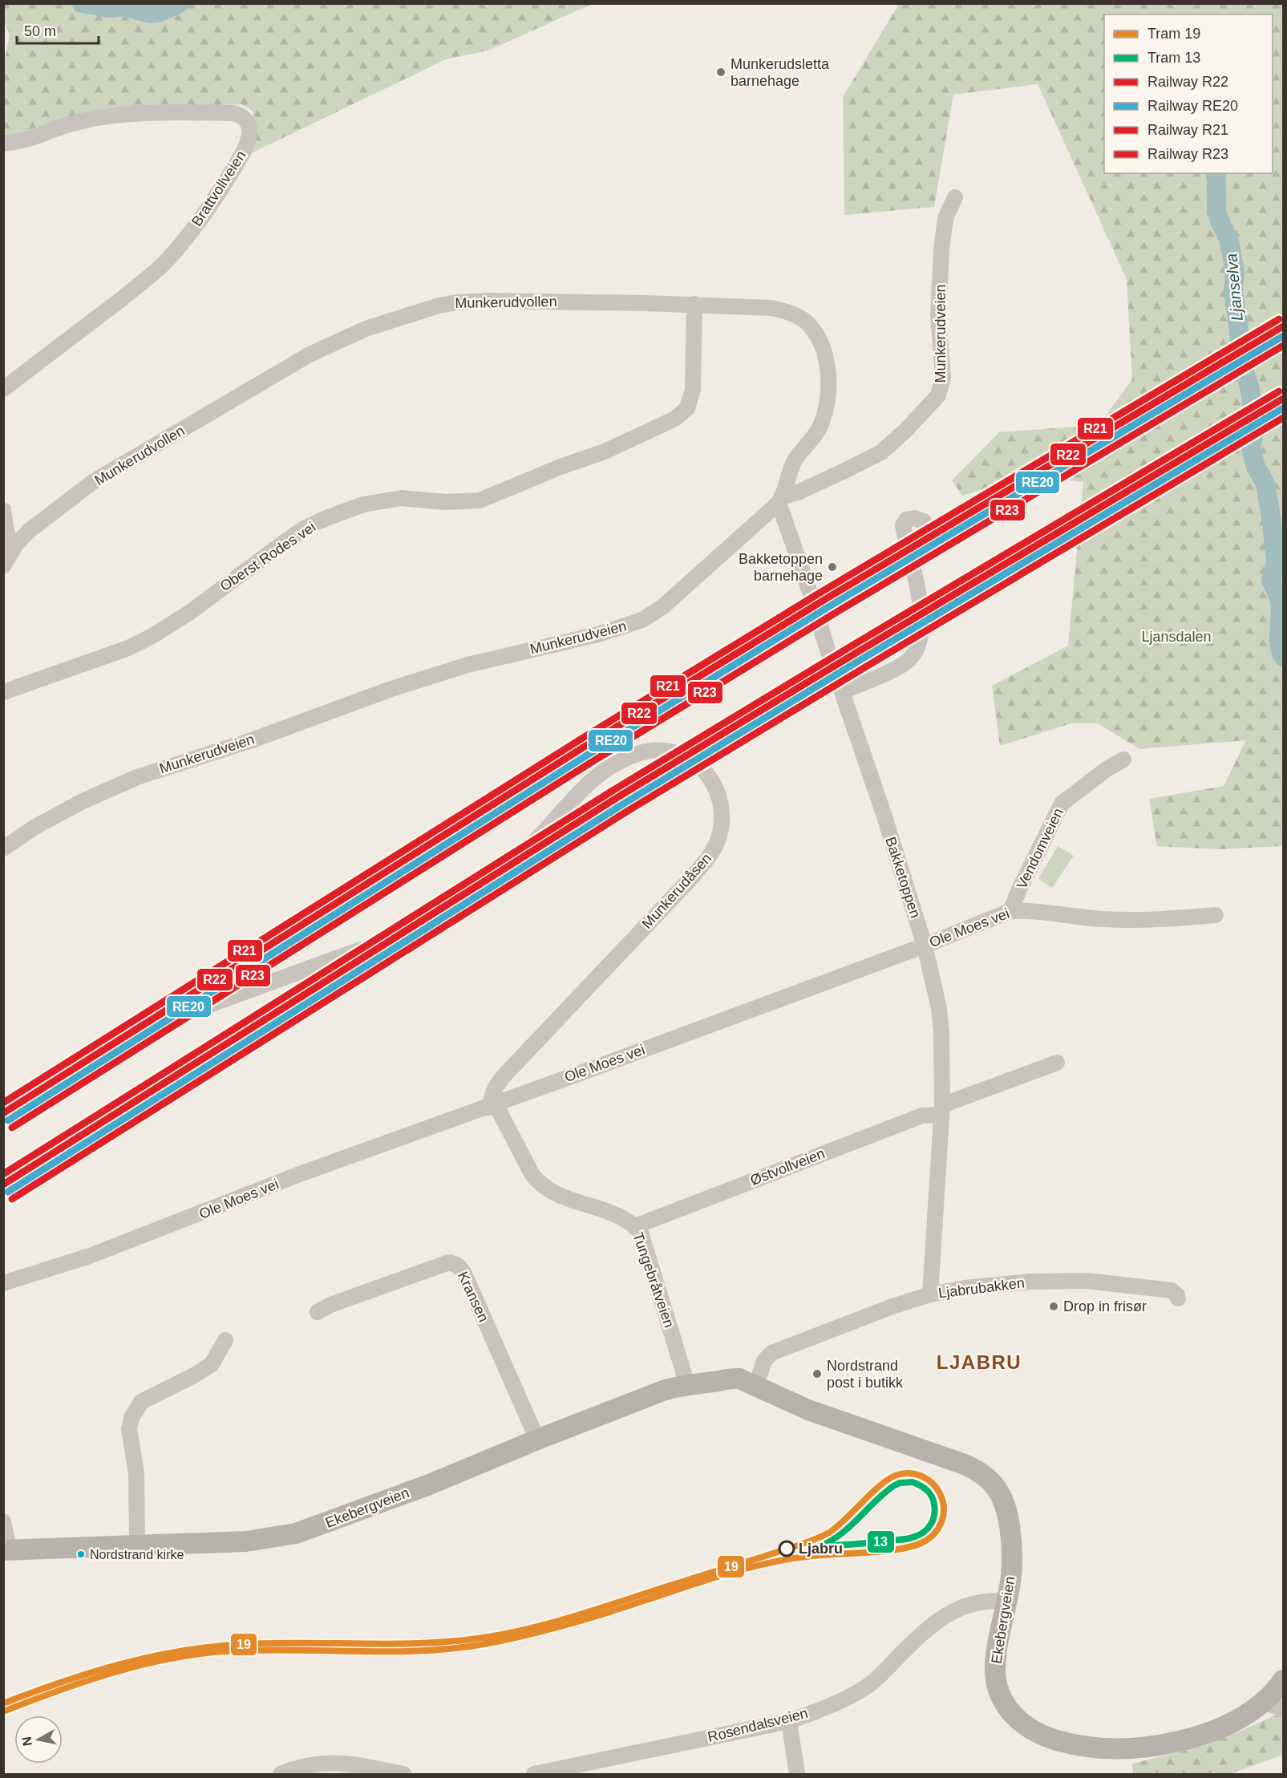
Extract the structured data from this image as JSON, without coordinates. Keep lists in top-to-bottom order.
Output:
{
  "streets": {
    "main road": ["Ekebergveien"],
    "street": [
      "Brattvollveien",
      "Munkerudvollen",
      "Munkerudveien",
      "Oberst Rodes vei",
      "Vendomveien",
      "Bakketoppen",
      "Munkerudåsen",
      "Ole Moes vei",
      "Østvollveien",
      "Tungebråtveien",
      "Ljabrubakken",
      "Kransen",
      "Rosendalsveien"
    ]
  },
  "crossings": [
    ["Munkerudvollen", "Munkerudveien"],
    ["Munkerudvollen", "Oberst Rodes vei"],
    ["Munkerudvollen", "Bakketoppen"],
    ["Munkerudveien", "Bakketoppen"],
    ["Vendomveien", "Ole Moes vei"],
    ["Bakketoppen", "Ole Moes vei"],
    ["Bakketoppen", "Østvollveien"],
    ["Bakketoppen", "Ljabrubakken"],
    ["Munkerudåsen", "Ole Moes vei"],
    ["Munkerudåsen", "Tungebråtveien"],
    ["Ole Moes vei", "Tungebråtveien"],
    ["Østvollveien", "Tungebråtveien"],
    ["Tungebråtveien", "Ekebergveien"],
    ["Ljabrubakken", "Ekebergveien"],
    ["Kransen", "Ekebergveien"],
    ["Ekebergveien", "Rosendalsveien"]
  ],
  "districts": ["LJABRU"],
  "water": ["Ljanselva"],
  "parks": ["Ljansdalen"],
  "places": [
    "Munkerudsletta barnehage",
    "Bakketoppen barnehage",
    "Drop in frisør",
    "Nordstrand post i butikk",
    "Ljabru",
    "Nordstrand kirke"
  ],
  "lines": [
    "rail line R21",
    "rail line R22",
    "rail line RE20",
    "rail line R23",
    "tram line 19",
    "tram line 13"
  ],
  "legend": [
    "Tram 19",
    "Tram 13",
    "Railway R22",
    "Railway RE20",
    "Railway R21",
    "Railway R23"
  ],
  "scale_bar": "50 m",
  "north": "left"
}
